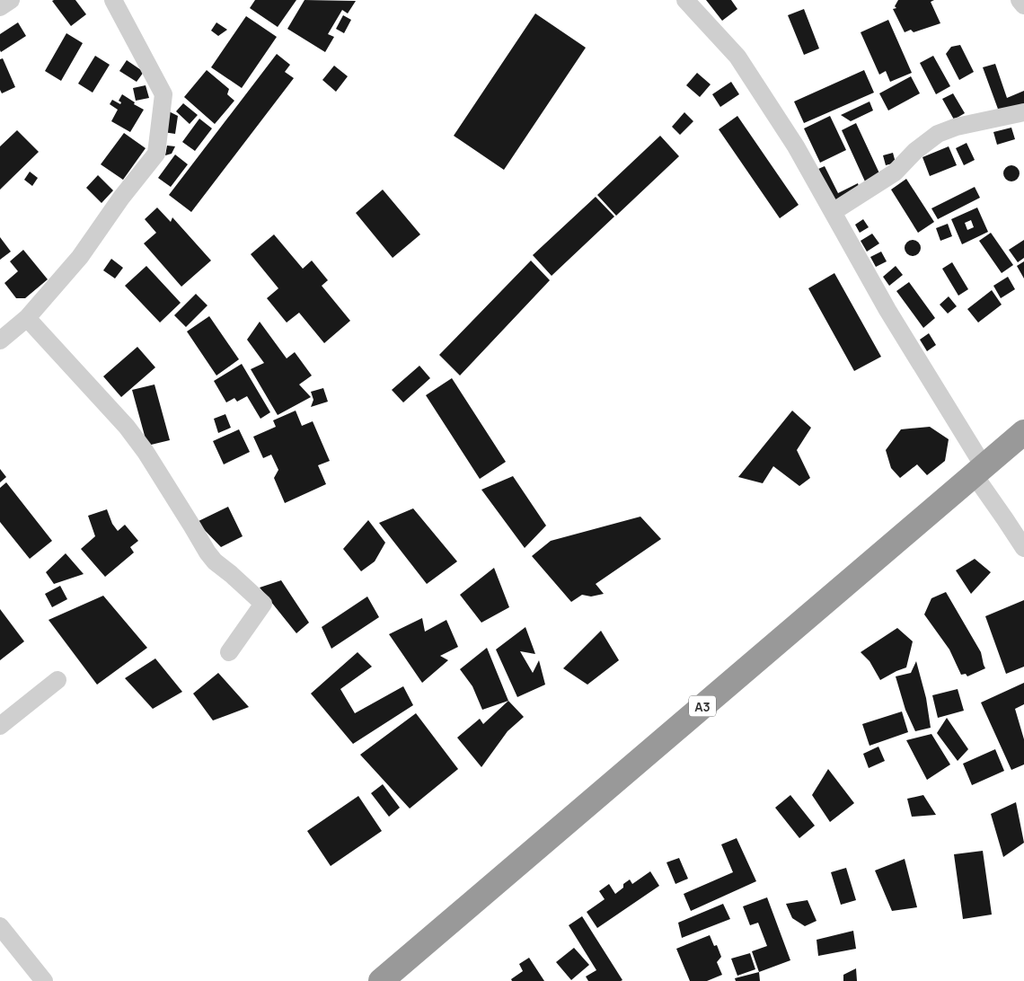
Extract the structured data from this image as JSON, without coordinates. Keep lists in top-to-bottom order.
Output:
{
  "streets": {
    "highway": ["A3"]
  }
}
